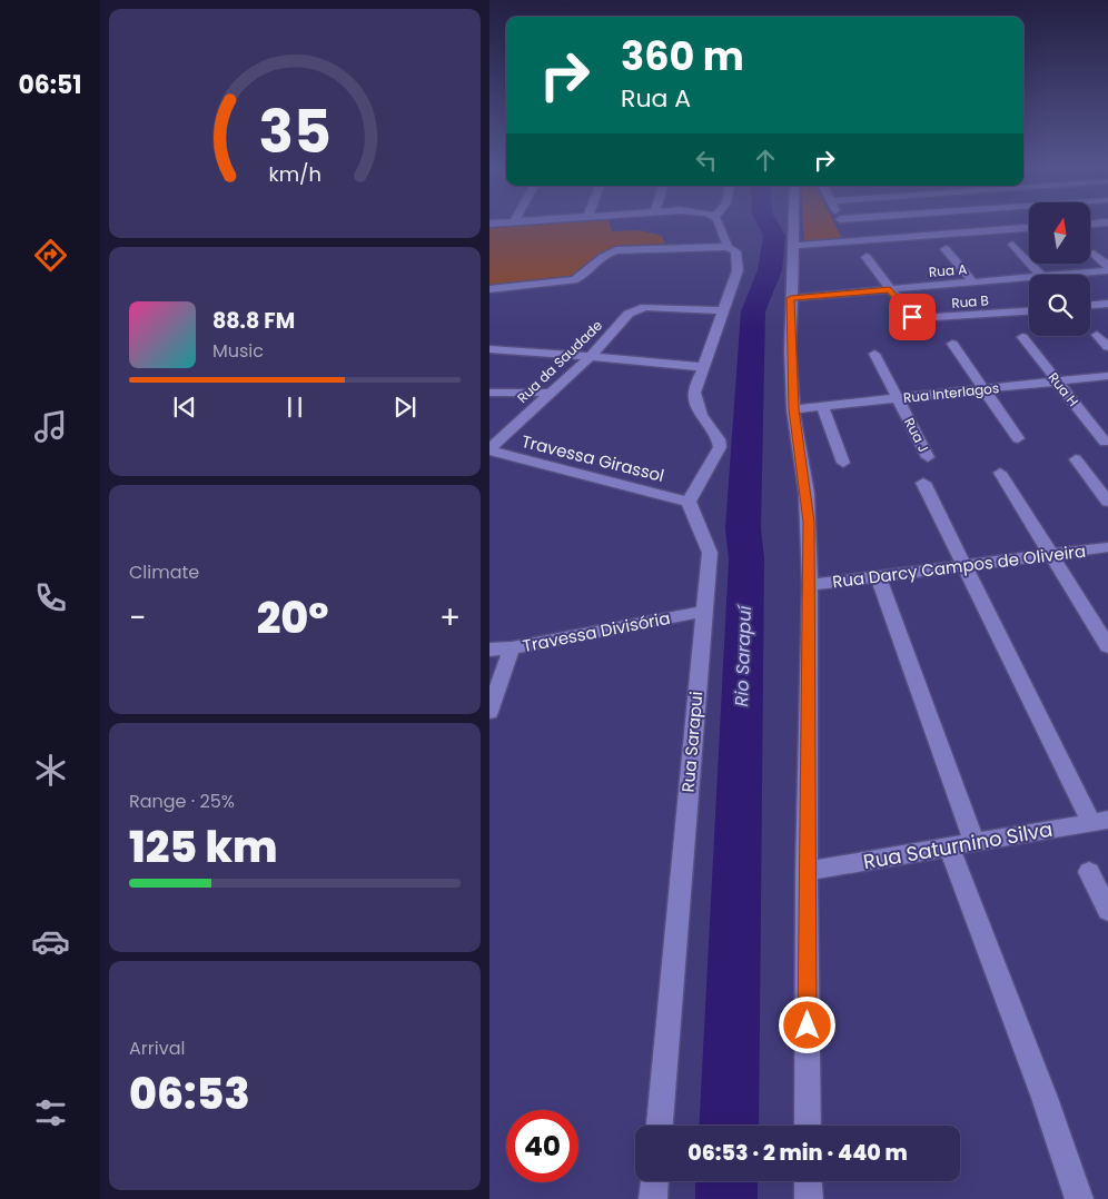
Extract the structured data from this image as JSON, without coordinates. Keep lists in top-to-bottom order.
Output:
{
  "streets": {
    "street": [
      "Rua A",
      "Rua B",
      "Rua da Saudade",
      "Rua H",
      "Rua Interlagos",
      "Rua J",
      "Travessa Girassol",
      "Rua Darcy Campos de Oliveira",
      "Travessa Divisória",
      "Rua Sarapui",
      "Rua Saturnino Silva"
    ]
  },
  "crossings": [
    ["Rua A", "Rua B"],
    ["Rua da Saudade", "Travessa Girassol"],
    ["Rua H", "Rua Interlagos"],
    ["Rua Interlagos", "Rua J"],
    ["Travessa Girassol", "Rua Sarapui"],
    ["Travessa Divisória", "Rua Sarapui"]
  ],
  "water": ["Rio Sarapuí"],
  "north": "top",
  "page": {
    "tabs": "06:51",
    "turn": ["360 m", "Rua A"],
    "song": ["88.8 FM", "Music"],
    "tile": [
      "Climate",
      ["Range · 25%", "125 km"],
      ["Arrival", "06:53"]
    ],
    "heat": ["−", "20°", "+"],
    "limit": "40",
    "trip": "06:53 · 2 min · 440 m",
    "gauge": ["35", "km/h"]
  }
}
